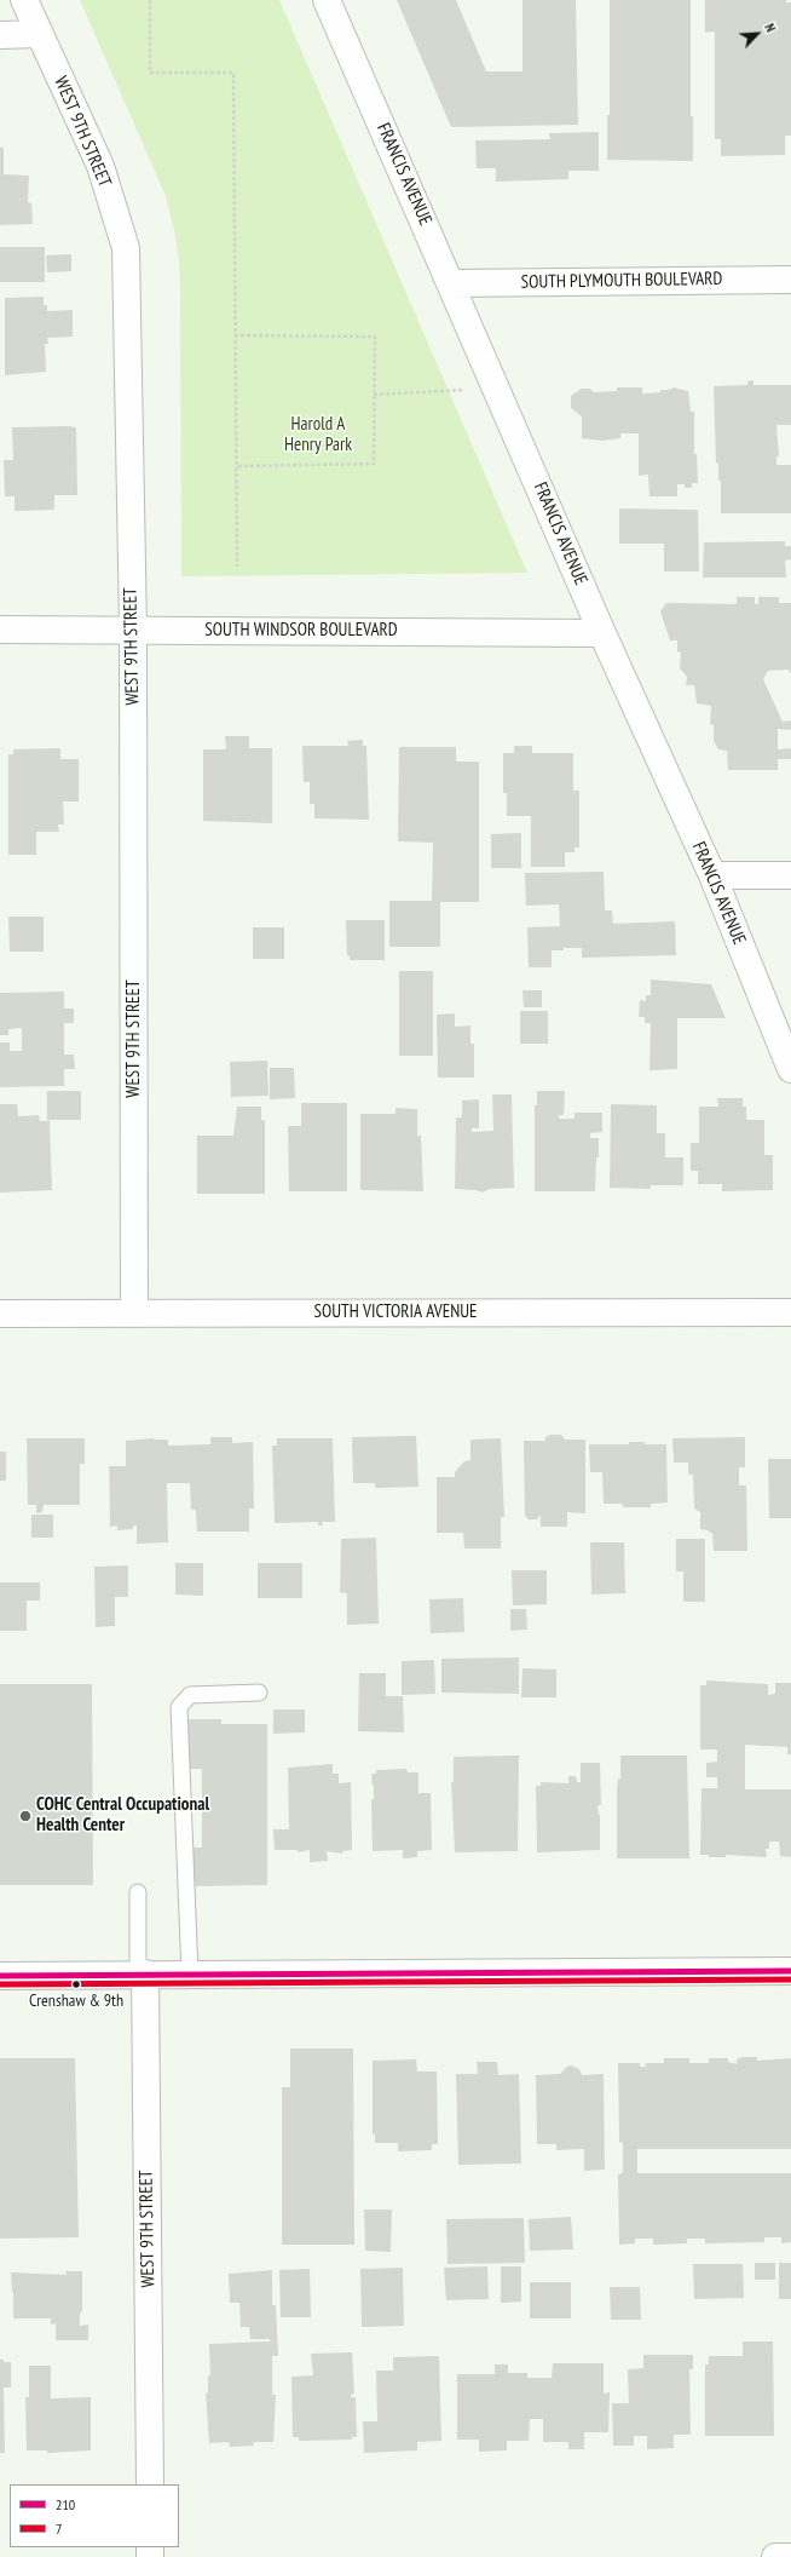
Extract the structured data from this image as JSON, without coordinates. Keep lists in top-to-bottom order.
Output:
{
  "streets": {
    "street": [
      "WEST 9TH STREET",
      "FRANCIS AVENUE",
      "SOUTH PLYMOUTH BOULEVARD",
      "SOUTH WINDSOR BOULEVARD",
      "SOUTH VICTORIA AVENUE"
    ]
  },
  "crossings": [
    ["WEST 9TH STREET", "SOUTH WINDSOR BOULEVARD"],
    ["WEST 9TH STREET", "SOUTH VICTORIA AVENUE"],
    ["FRANCIS AVENUE", "SOUTH PLYMOUTH BOULEVARD"],
    ["FRANCIS AVENUE", "SOUTH WINDSOR BOULEVARD"]
  ],
  "parks": ["Harold A Henry Park"],
  "places": ["COHC Central Occupational Health Center", "Crenshaw & 9th"],
  "lines": ["transit line 210", "transit line 7"],
  "legend": ["210", "7"],
  "north": "top right"
}
